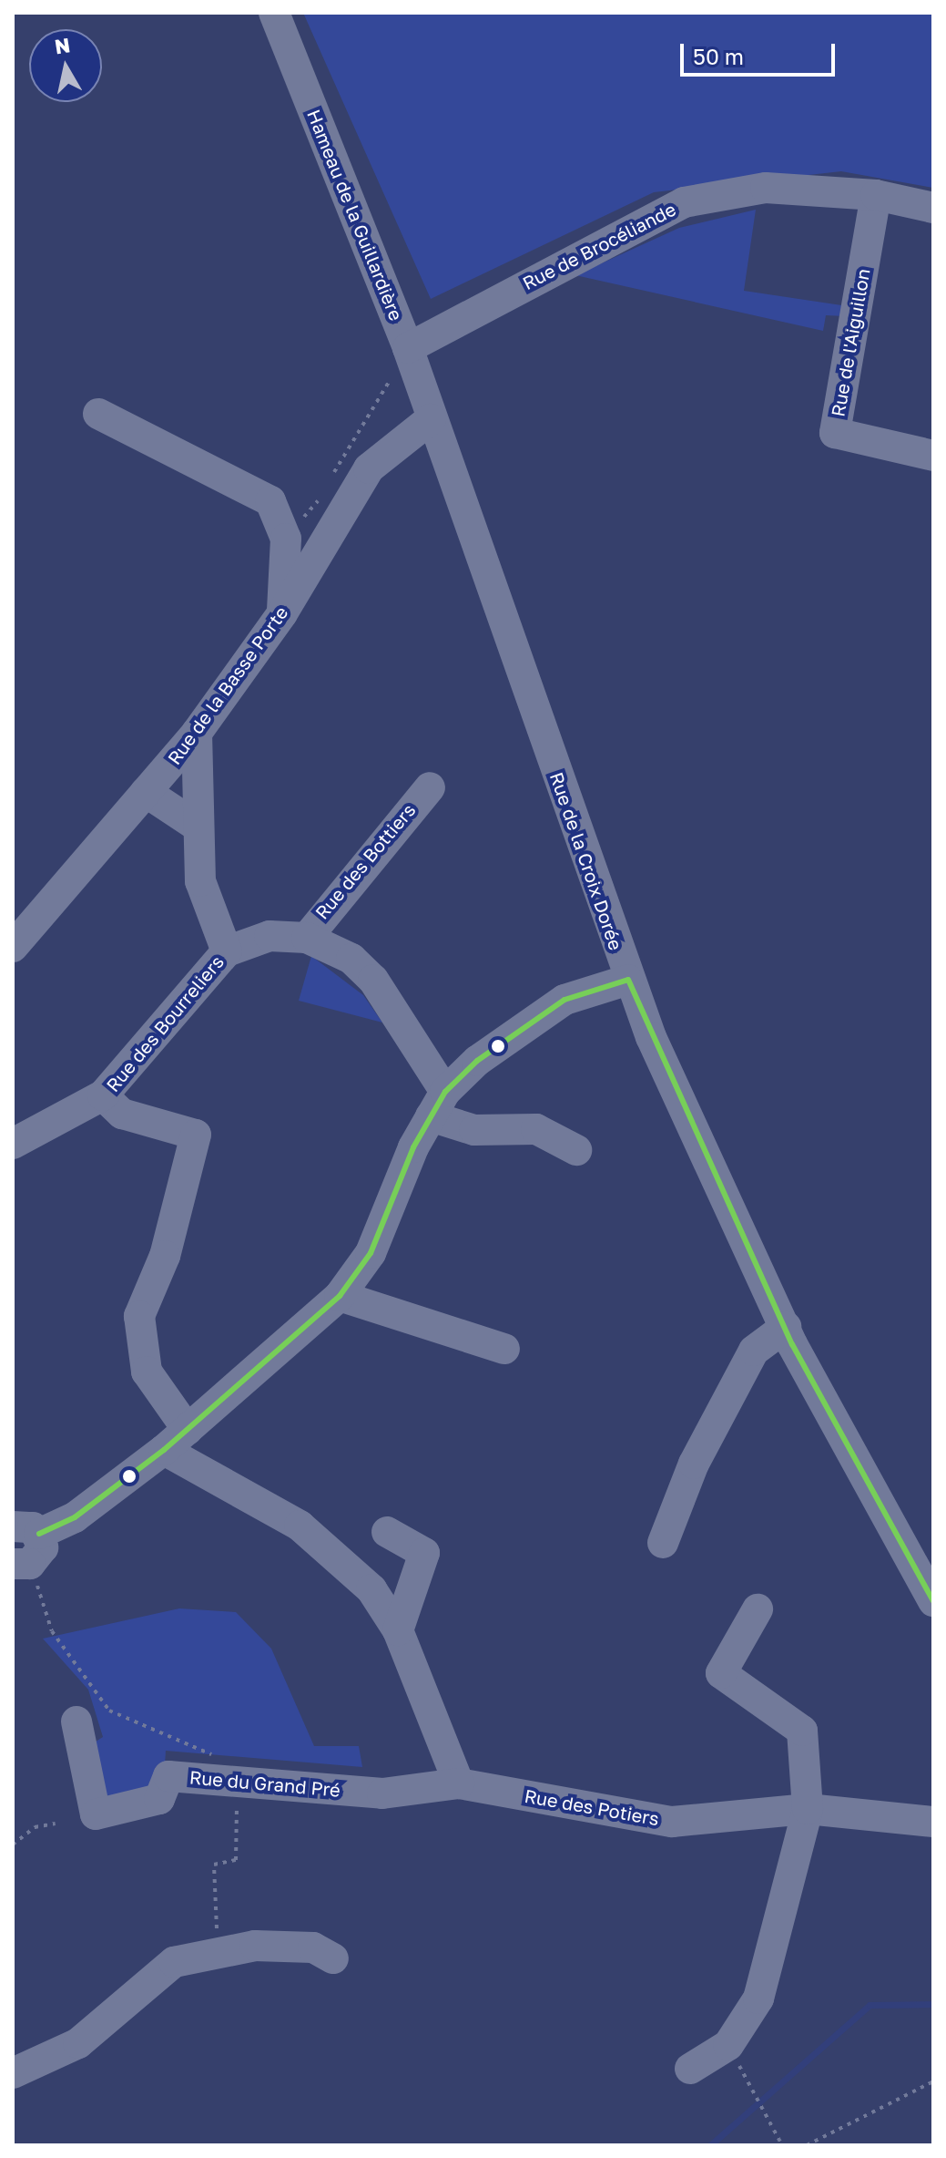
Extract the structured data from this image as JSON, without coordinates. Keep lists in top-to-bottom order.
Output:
{
  "streets": {
    "street": [
      "Hameau de la Guillardière",
      "Rue de Brocéliande",
      "Rue de l'Aiguillon",
      "Rue de la Basse Porte",
      "Rue des Bottiers",
      "Rue de la Croix Dorée",
      "Rue des Bourreliers",
      "Rue du Grand Pré",
      "Rue des Potiers"
    ]
  },
  "crossings": [
    ["Hameau de la Guillardière", "Rue de Brocéliande"],
    ["Hameau de la Guillardière", "Rue de la Basse Porte"],
    ["Hameau de la Guillardière", "Rue de la Croix Dorée"],
    ["Rue de Brocéliande", "Rue de l'Aiguillon"],
    ["Rue de la Basse Porte", "Rue de la Croix Dorée"],
    ["Rue de la Basse Porte", "Rue des Bourreliers"],
    ["Rue du Grand Pré", "Rue des Potiers"]
  ],
  "scale_bar": "50 m",
  "north": "top"
}
